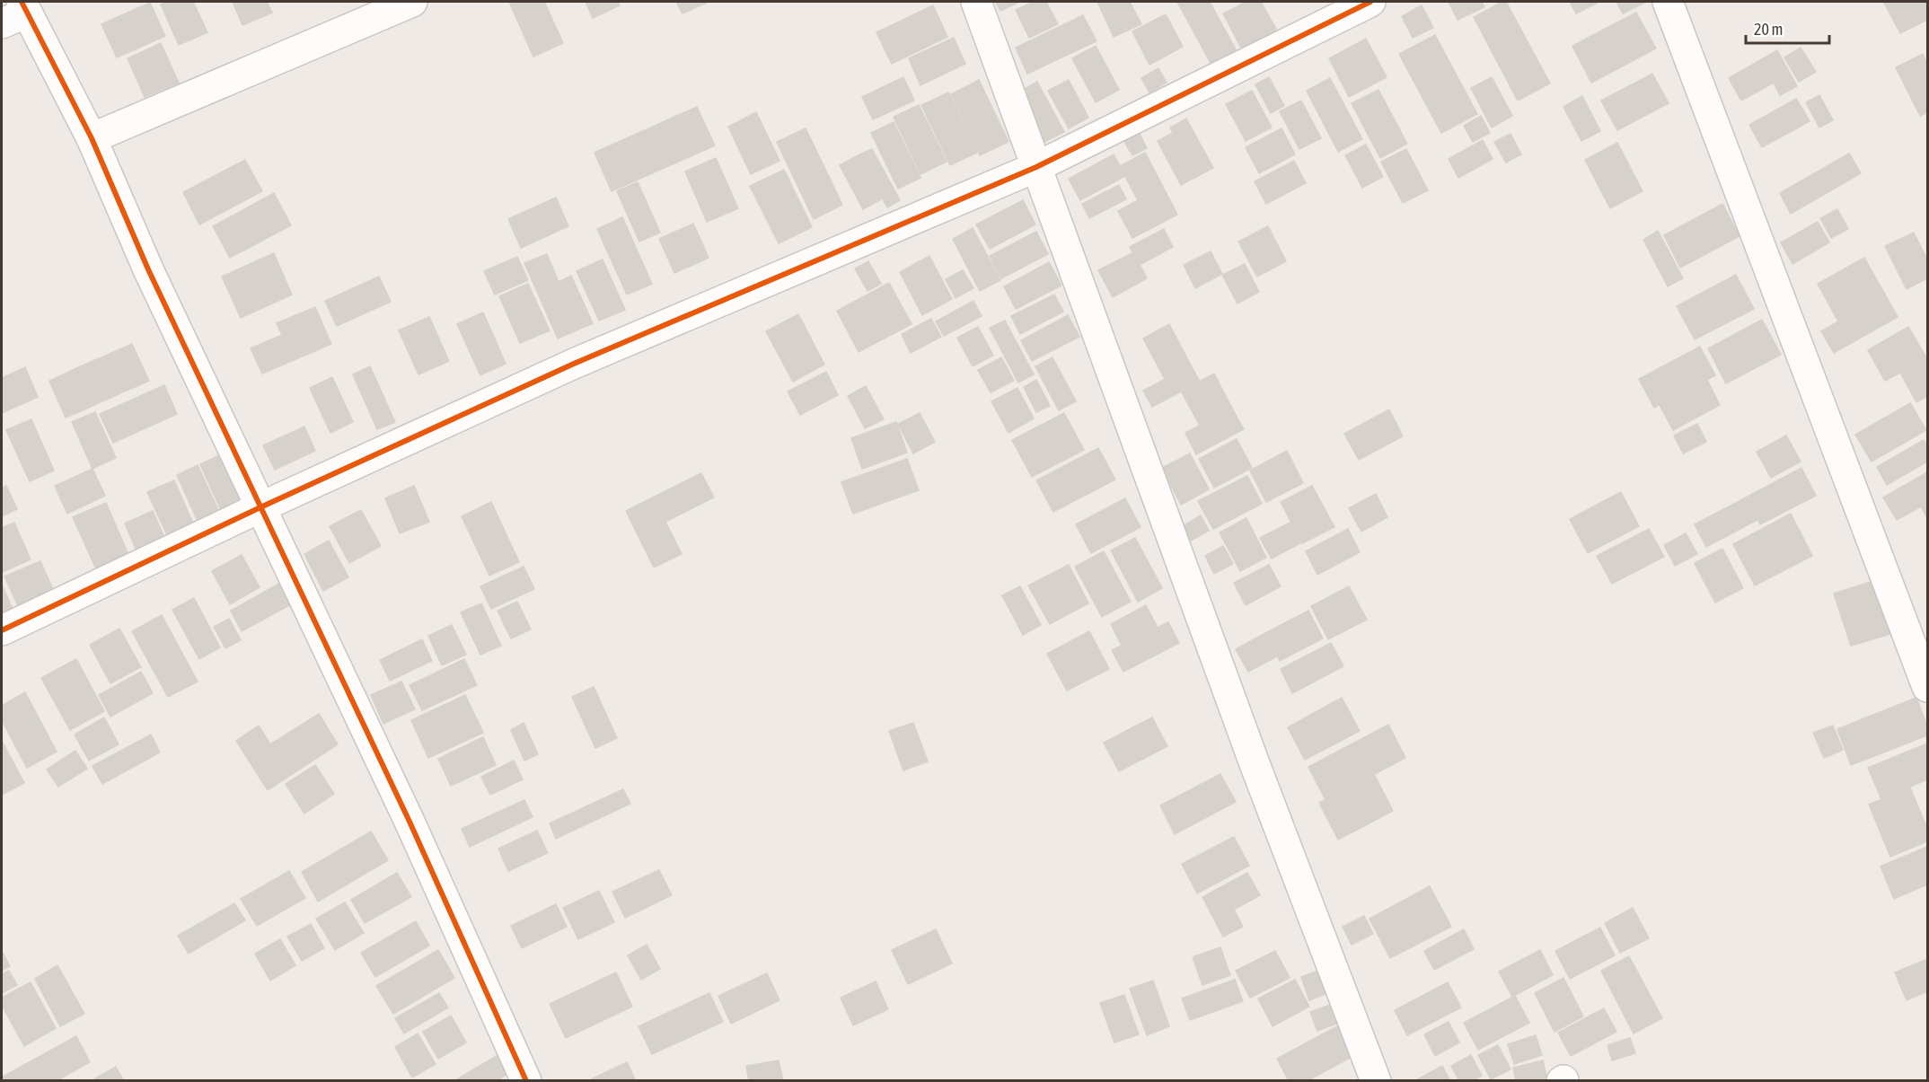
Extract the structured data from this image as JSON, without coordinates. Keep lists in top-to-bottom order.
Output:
{
  "scale_bar": "20 m"
}
